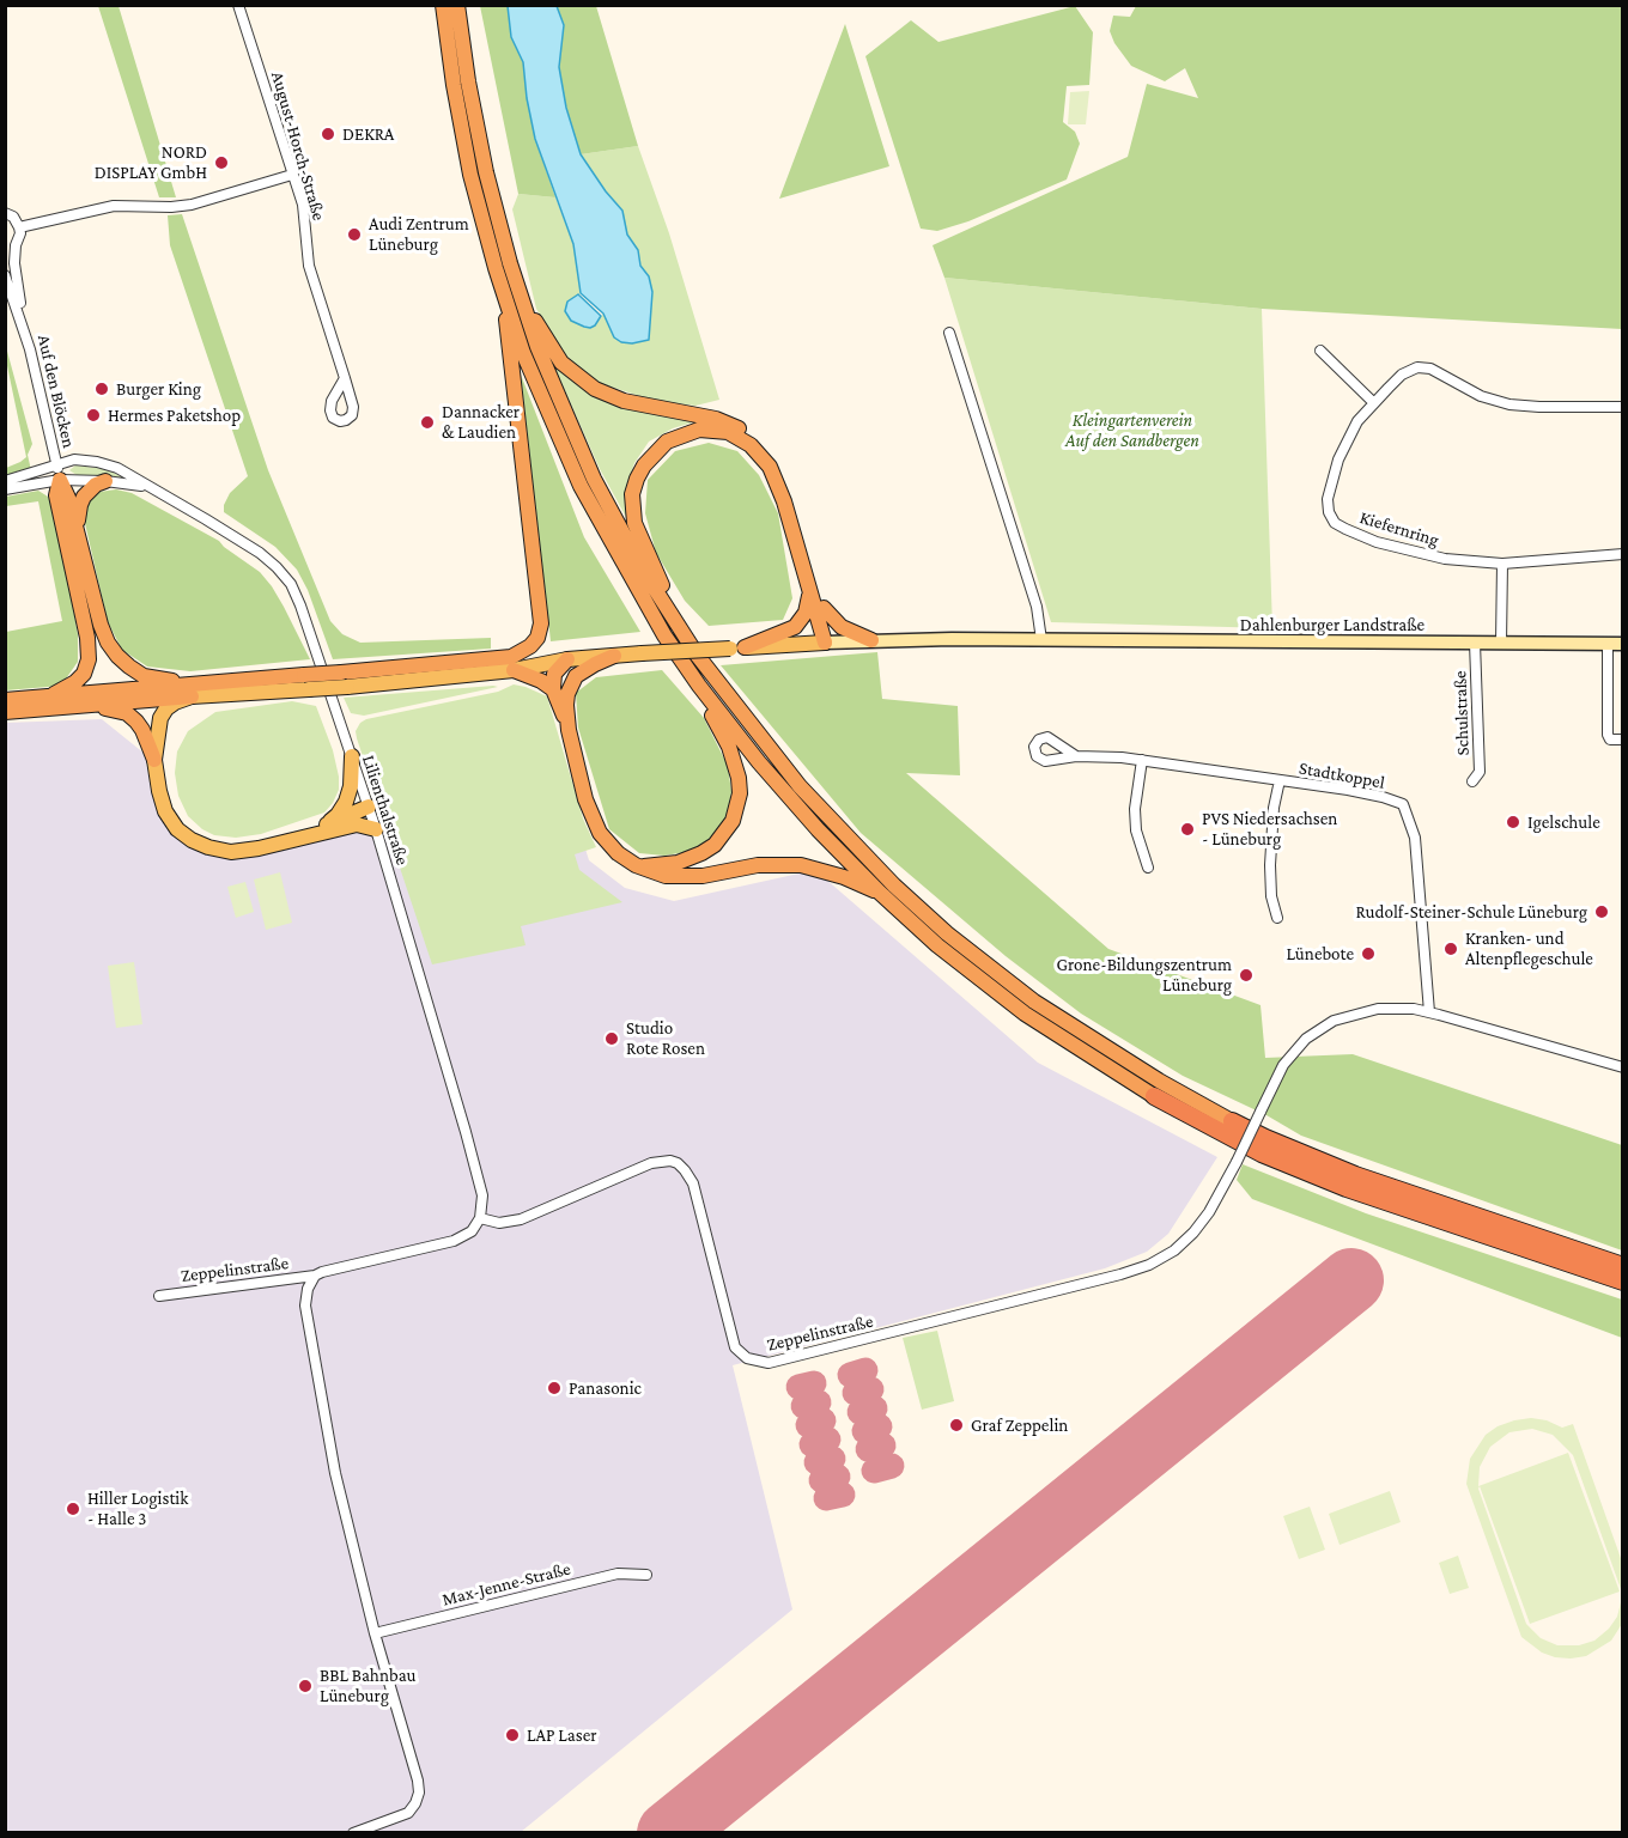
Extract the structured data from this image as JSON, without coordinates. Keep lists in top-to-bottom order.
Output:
{
  "streets": {
    "main road": ["Dahlenburger Landstraße"],
    "street": [
      "August-Horch-Straße",
      "Auf den Blöcken",
      "Kiefernring",
      "Schulstraße",
      "Stadtkoppel",
      "Lilienthalstraße",
      "Zeppelinstraße",
      "Max-Jenne-Straße"
    ]
  },
  "crossings": [
    ["Auf den Blöcken", "Lilienthalstraße"],
    ["Dahlenburger Landstraße", "Schulstraße"],
    ["Stadtkoppel", "Zeppelinstraße"],
    ["Lilienthalstraße", "Zeppelinstraße"],
    ["Zeppelinstraße", "Max-Jenne-Straße"]
  ],
  "parks": ["Kleingartenverein Auf den Sandbergen"],
  "places": [
    "DEKRA",
    "NORD DISPLAY GmbH",
    "Audi Zentrum Lüneburg",
    "Burger King",
    "Hermes Paketshop",
    "Dannacker & Laudien",
    "Igelschule",
    "PVS Niedersachsen - Lüneburg",
    "Rudolf-Steiner-Schule Lüneburg",
    "Kranken- und Altenpflegeschule",
    "Lünebote",
    "Grone-Bildungszentrum Lüneburg",
    "Studio Rote Rosen",
    "Panasonic",
    "Graf Zeppelin",
    "Hiller Logistik - Halle 3",
    "BBL Bahnbau Lüneburg",
    "LAP Laser"
  ]
}
